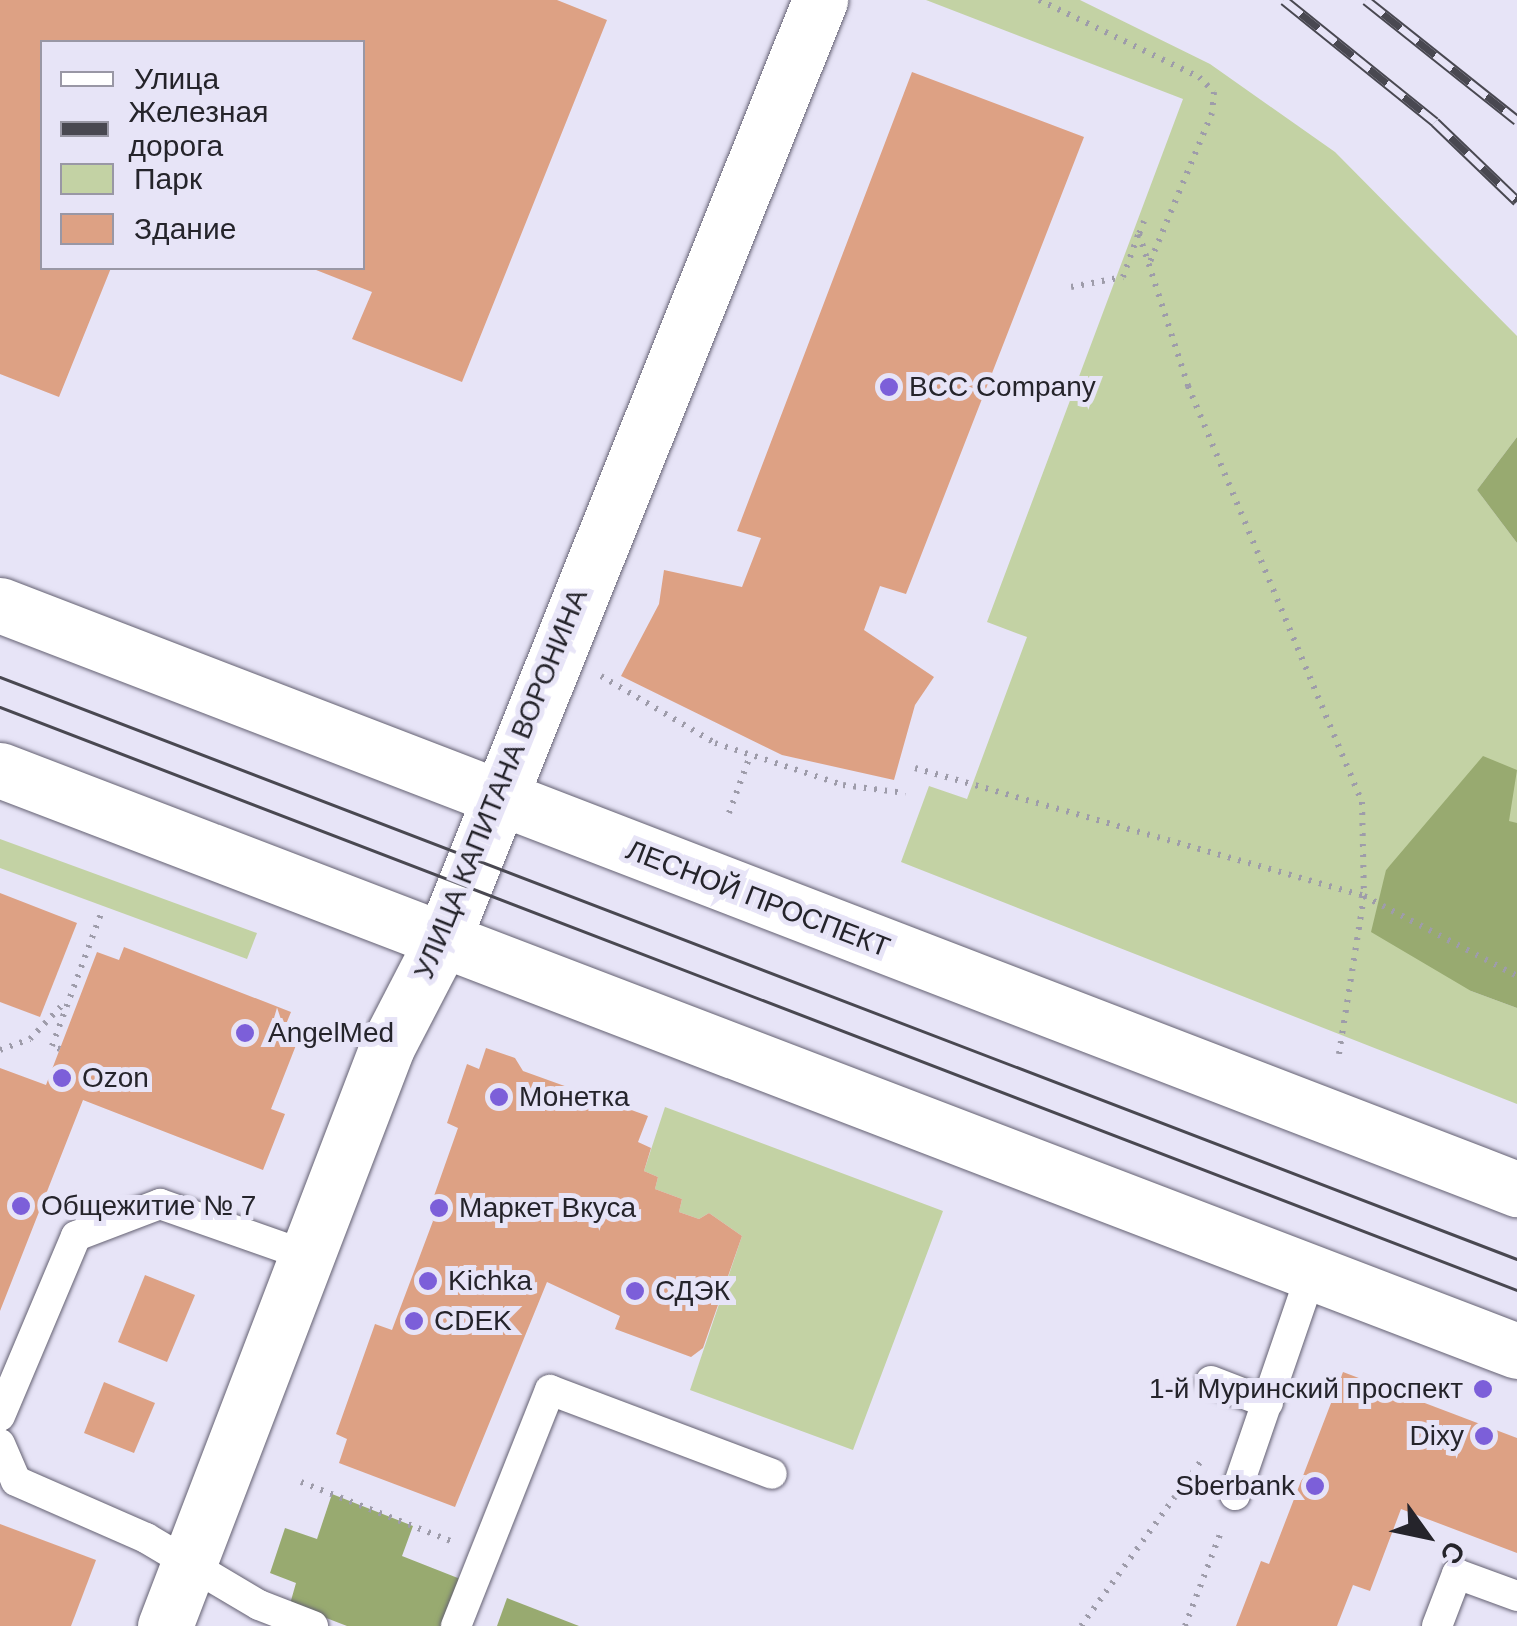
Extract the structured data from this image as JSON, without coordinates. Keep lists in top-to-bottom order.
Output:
{
  "streets": {
    "main road": ["УЛИЦА КАПИТАНА ВОРОНИНА", "ЛЕСНОЙ ПРОСПЕКТ"]
  },
  "crossings": [
    ["УЛИЦА КАПИТАНА ВОРОНИНА", "ЛЕСНОЙ ПРОСПЕКТ"]
  ],
  "places": [
    "BCC Company",
    "AngelMed",
    "Ozon",
    "Монетка",
    "Общежитие № 7",
    "Маркет Вкуса",
    "Kichka",
    "СДЭК",
    "CDEK",
    "1-й Муринский проспект",
    "Dixy",
    "Sberbank"
  ],
  "legend": [
    "Улица",
    "Железная дорога",
    "Парк",
    "Здание"
  ],
  "north": "bottom right"
}
